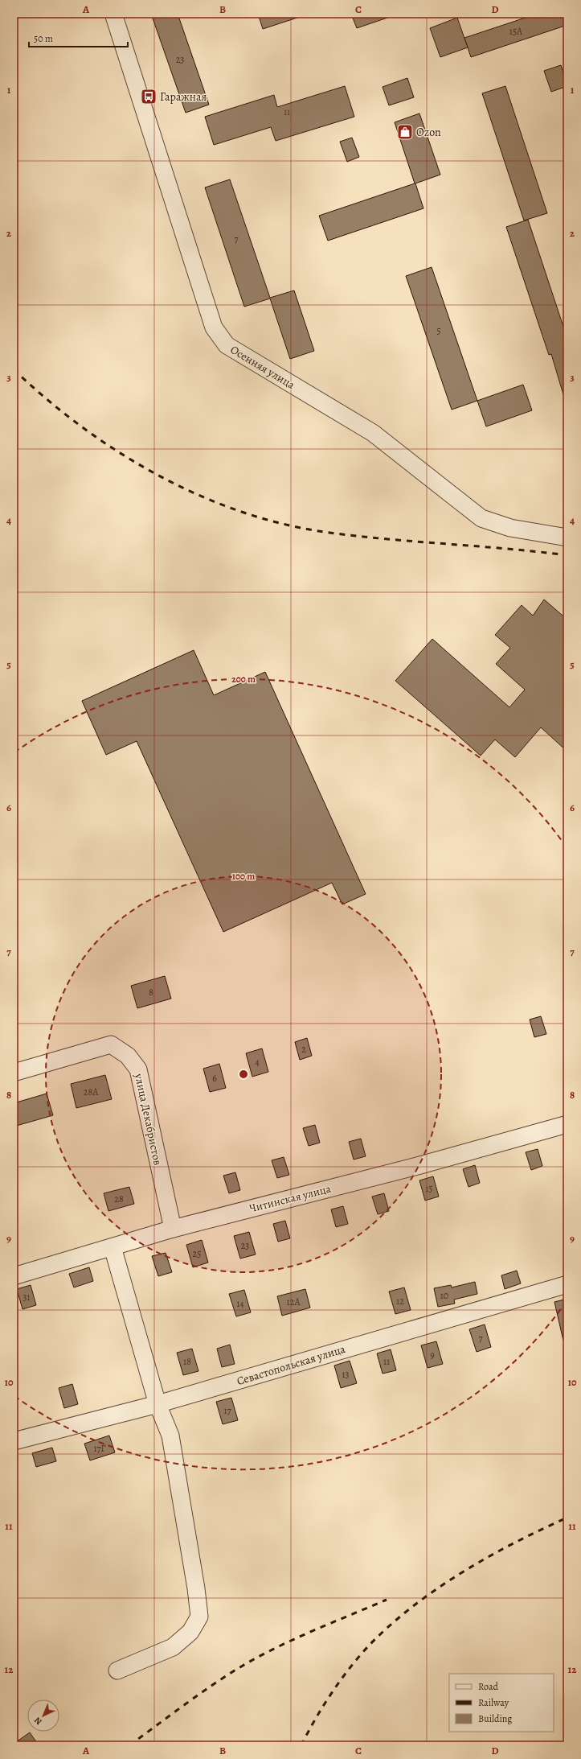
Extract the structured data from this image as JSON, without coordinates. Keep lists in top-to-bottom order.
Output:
{
  "streets": {
    "street": [
      "Осенняя улица",
      "улица Декабристов",
      "Читинская улица",
      "Севастопольская улица"
    ]
  },
  "crossings": [
    ["улица Декабристов", "Читинская улица"]
  ],
  "places": {
    "bus stop": ["Гаражная"],
    "shop": ["Ozon"]
  },
  "house_numbers": [
    "15А",
    "23",
    "11",
    "7",
    "5",
    "8",
    "2",
    "4",
    "6",
    "28А",
    "15",
    "28",
    "23",
    "25",
    "10",
    "31",
    "12",
    "12А",
    "14",
    "7",
    "9",
    "18",
    "11",
    "13",
    "17",
    "17Г"
  ],
  "legend": ["Road", "Railway", "Building"],
  "scale_bar": "50 m",
  "north": "bottom left",
  "grid": {
    "columns": [
      "A",
      "B",
      "C",
      "D"
    ],
    "rows": [
      "1",
      "2",
      "3",
      "4",
      "5",
      "6",
      "7",
      "8",
      "9",
      "10",
      "11",
      "12"
    ]
  },
  "rings": ["200 m", "100 m"]
}
